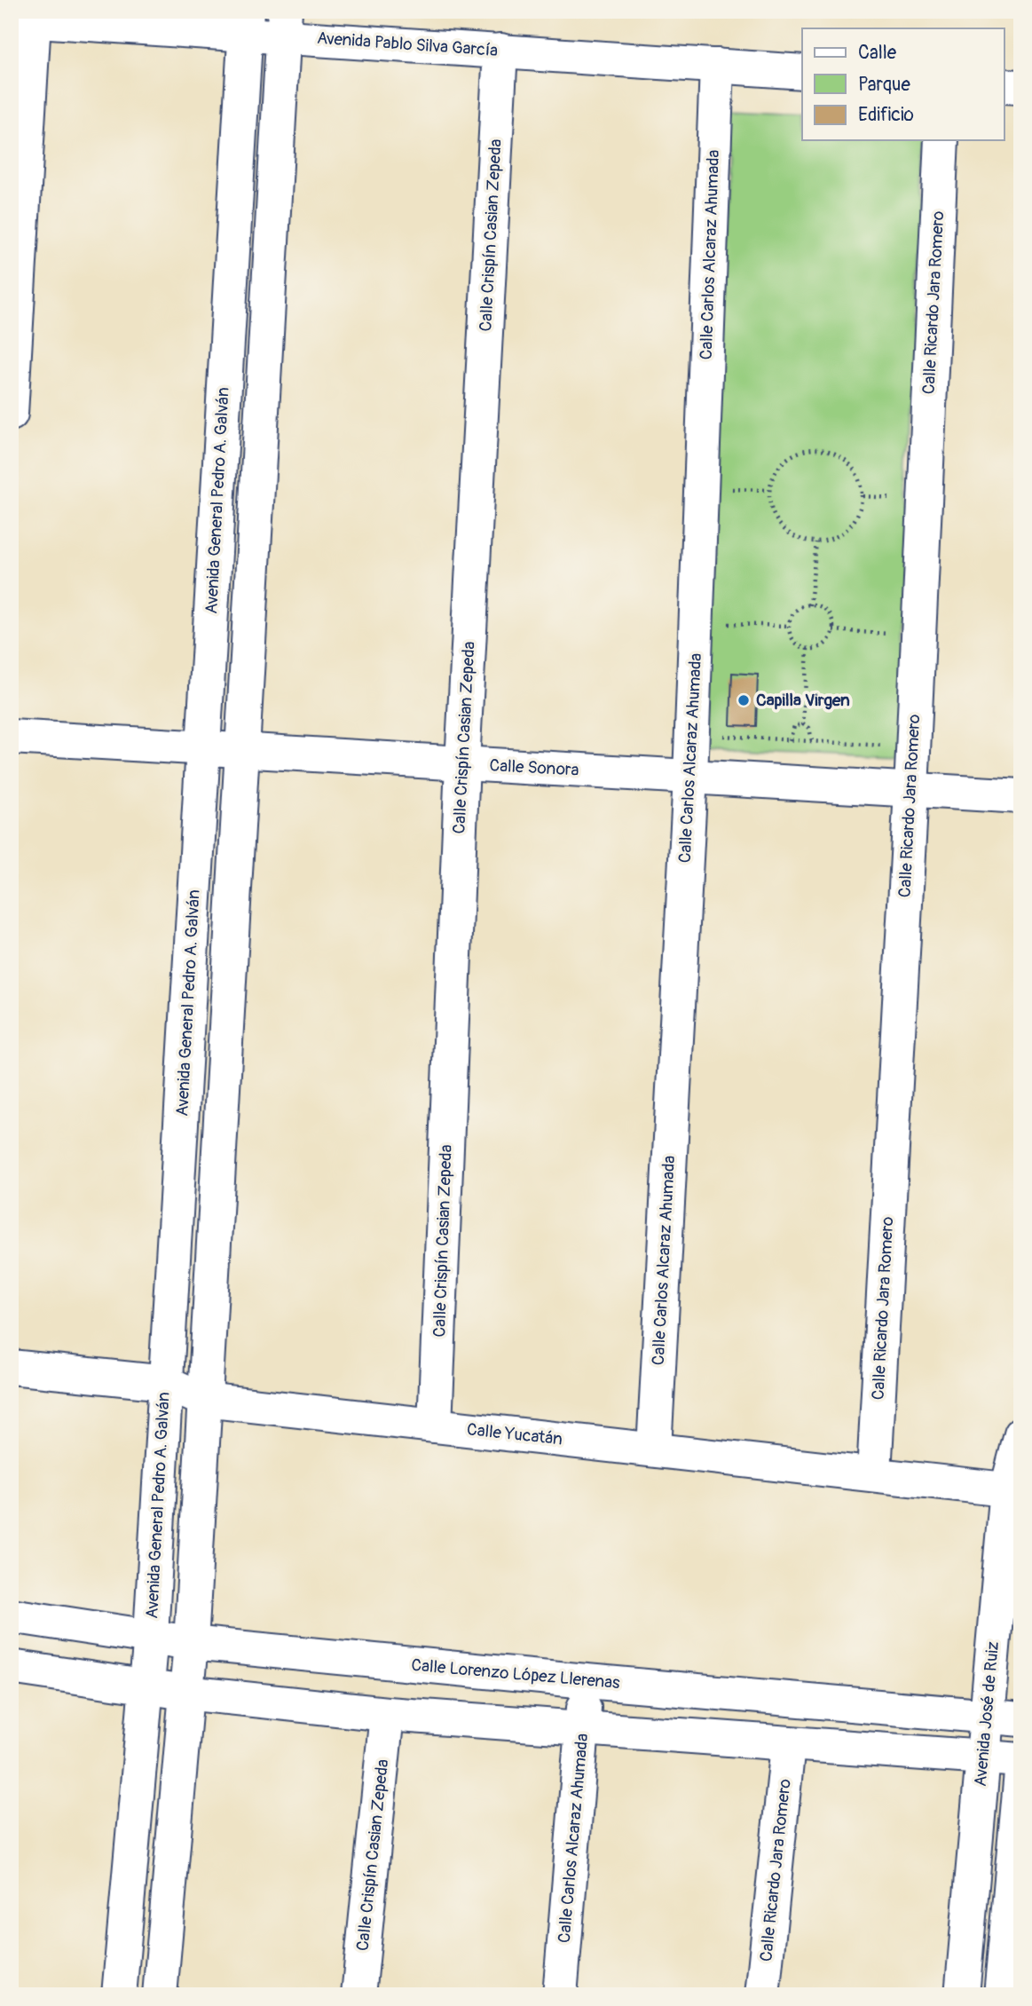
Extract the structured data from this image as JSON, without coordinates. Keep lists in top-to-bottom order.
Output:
{
  "streets": {
    "street": [
      "Avenida Pablo Silva García",
      "Calle Crispín Casian Zepeda",
      "Calle Carlos Alcaraz Ahumada",
      "Calle Ricardo Jara Romero",
      "Avenida General Pedro A. Galván",
      "Calle Sonora",
      "Calle Yucatán",
      "Calle Lorenzo López Llerenas",
      "Avenida José de Ruiz"
    ]
  },
  "crossings": [
    ["Avenida Pablo Silva García", "Calle Crispín Casian Zepeda"],
    ["Avenida Pablo Silva García", "Calle Carlos Alcaraz Ahumada"],
    ["Avenida Pablo Silva García", "Avenida General Pedro A. Galván"],
    ["Calle Crispín Casian Zepeda", "Calle Sonora"],
    ["Calle Crispín Casian Zepeda", "Calle Yucatán"],
    ["Calle Carlos Alcaraz Ahumada", "Calle Sonora"],
    ["Calle Carlos Alcaraz Ahumada", "Calle Yucatán"],
    ["Calle Carlos Alcaraz Ahumada", "Calle Lorenzo López Llerenas"],
    ["Calle Ricardo Jara Romero", "Calle Sonora"],
    ["Calle Ricardo Jara Romero", "Calle Yucatán"],
    ["Avenida General Pedro A. Galván", "Calle Sonora"],
    ["Avenida General Pedro A. Galván", "Calle Yucatán"],
    ["Avenida General Pedro A. Galván", "Calle Lorenzo López Llerenas"],
    ["Calle Yucatán", "Avenida José de Ruiz"],
    ["Calle Lorenzo López Llerenas", "Avenida José de Ruiz"]
  ],
  "places": ["Capilla Virgen"],
  "legend": ["Calle", "Parque", "Edificio"]
}
